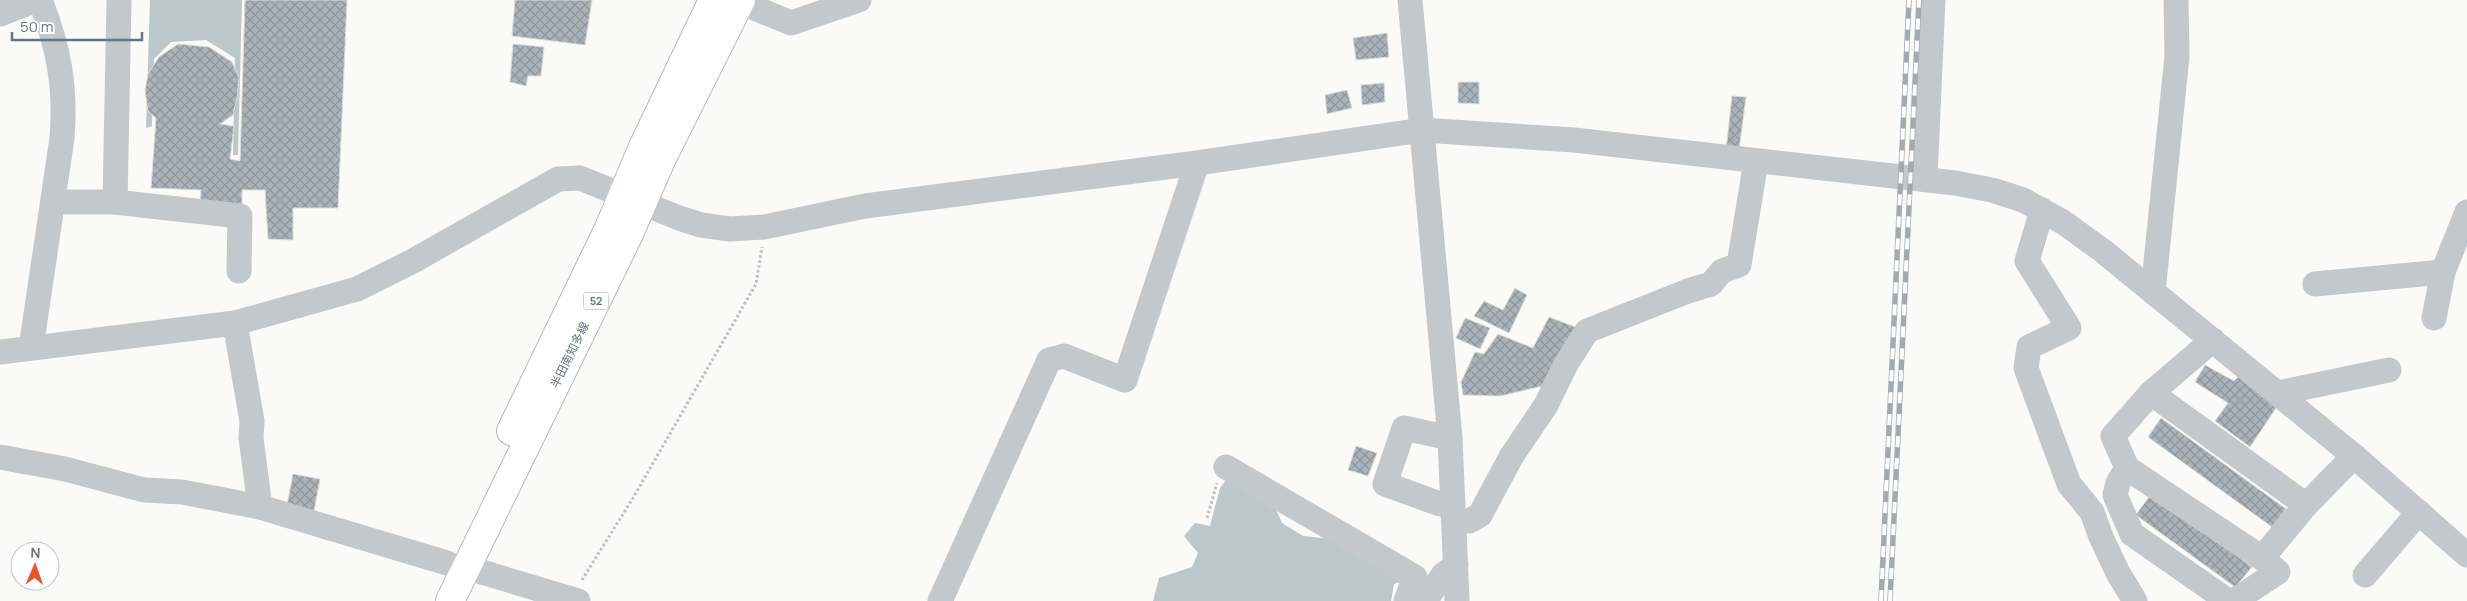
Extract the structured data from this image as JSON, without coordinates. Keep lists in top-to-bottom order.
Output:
{
  "streets": {
    "main road": ["52", "半田南知多線"]
  },
  "scale_bar": "50 m",
  "north": "top"
}
